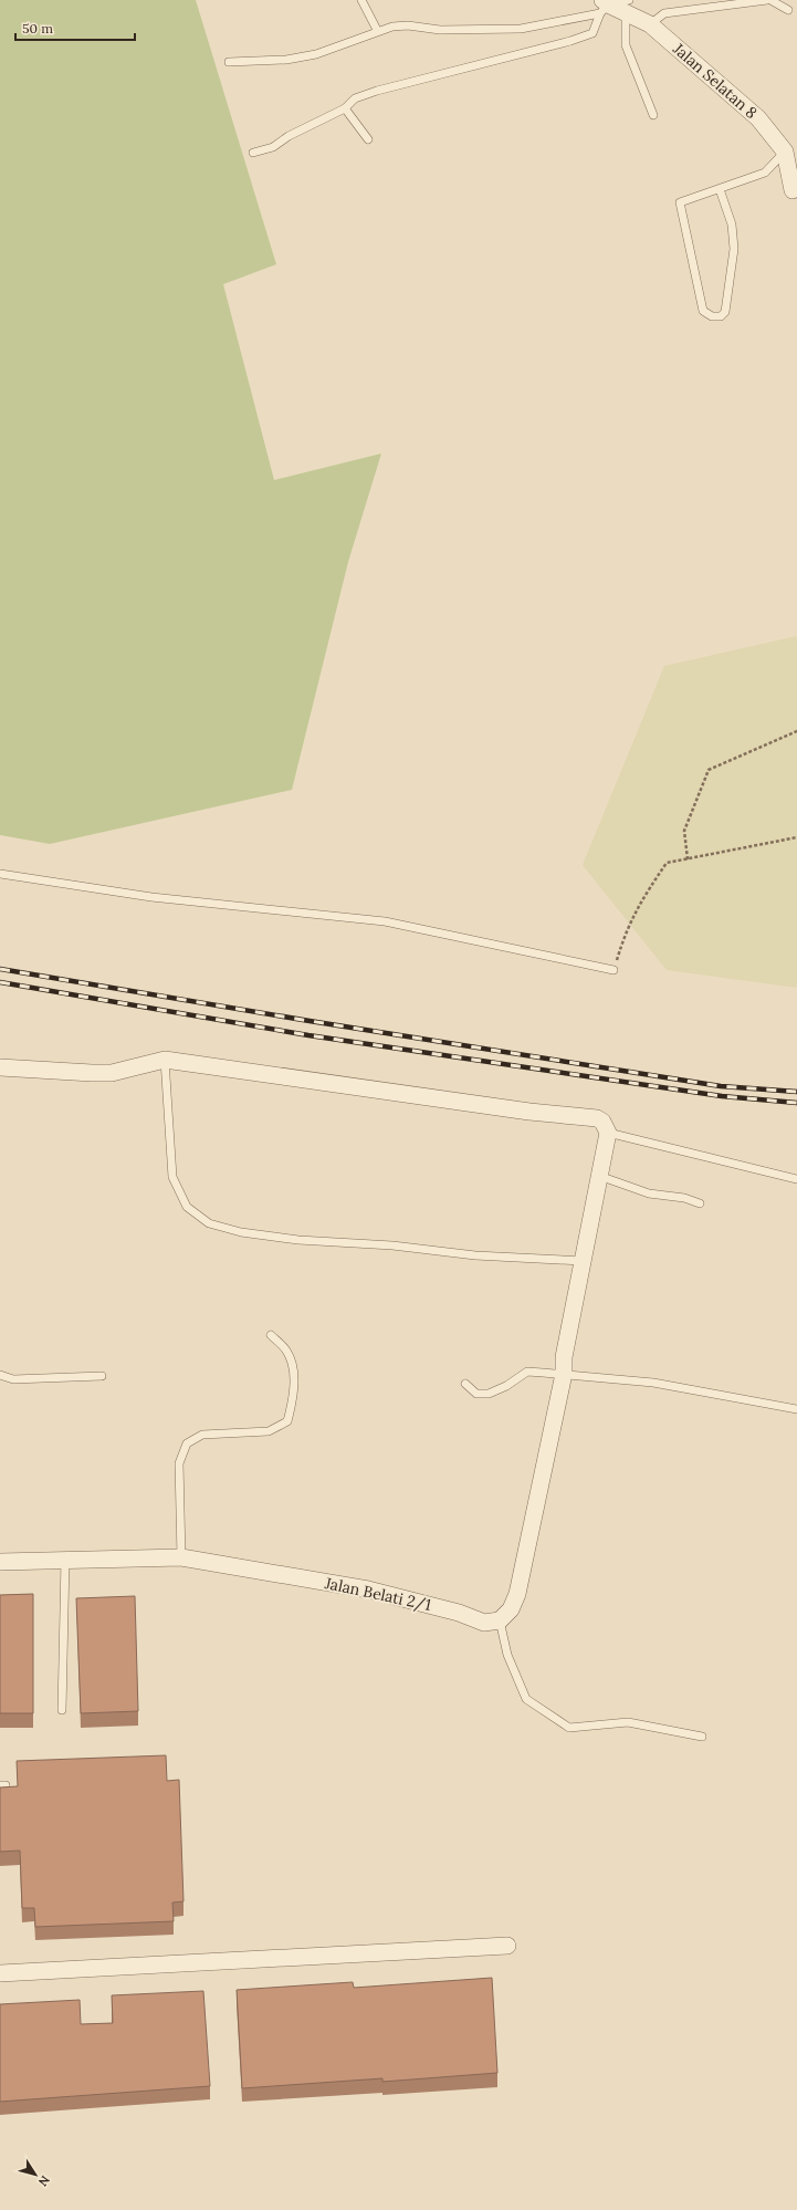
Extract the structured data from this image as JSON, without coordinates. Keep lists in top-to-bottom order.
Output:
{
  "streets": {
    "street": ["Jalan Selatan 8", "Jalan Belati 2/1"]
  },
  "scale_bar": "50 m",
  "north": "bottom right"
}
